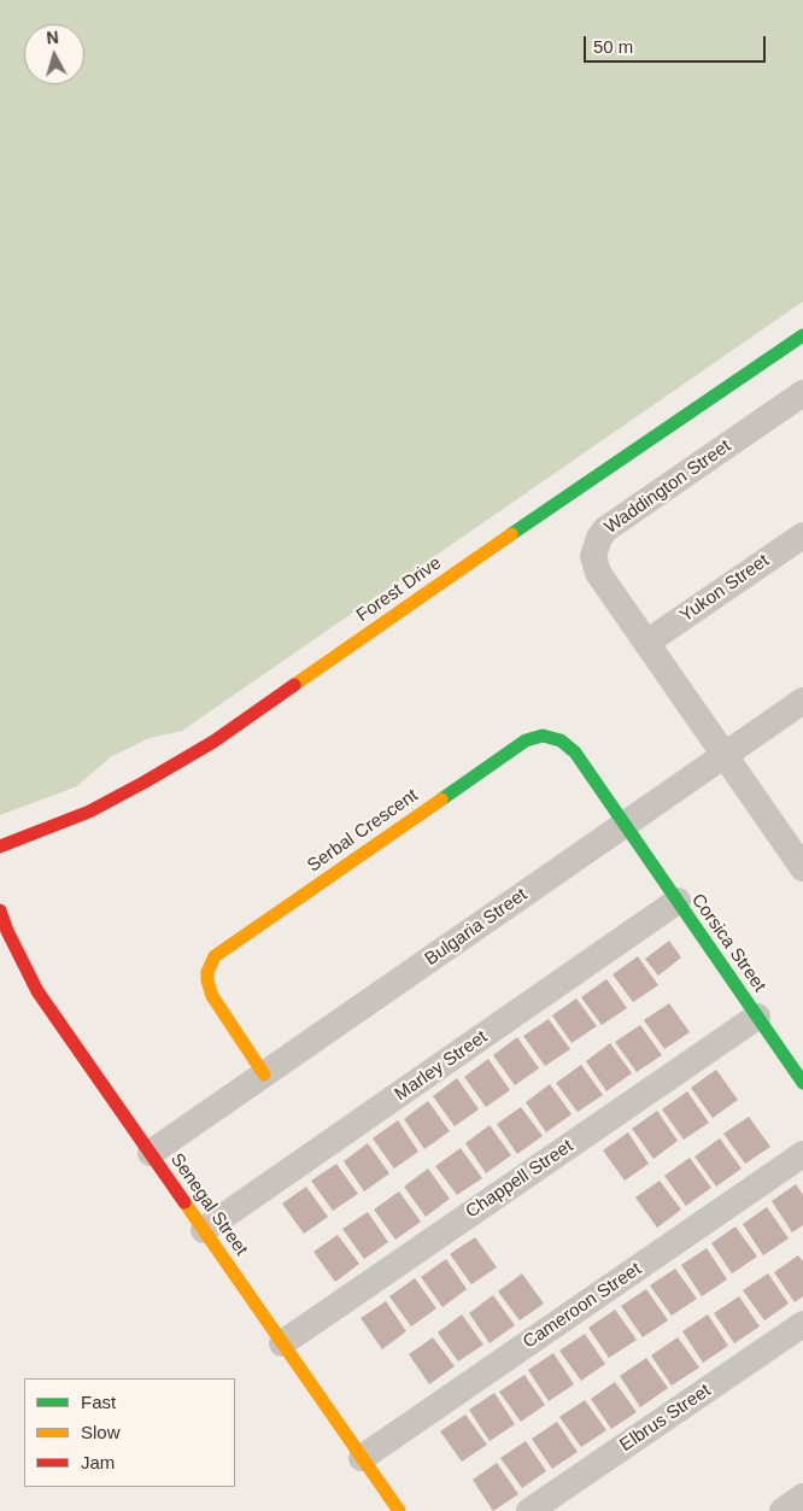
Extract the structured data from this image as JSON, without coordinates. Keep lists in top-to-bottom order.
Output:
{
  "streets": {
    "street": [
      "Waddington Street",
      "Yukon Street",
      "Forest Drive",
      "Serbal Crescent",
      "Bulgaria Street",
      "Corsica Street",
      "Marley Street",
      "Chappell Street",
      "Senegal Street",
      "Cameroon Street",
      "Elbrus Street"
    ]
  },
  "crossings": [
    ["Waddington Street", "Yukon Street"],
    ["Waddington Street", "Bulgaria Street"],
    ["Serbal Crescent", "Bulgaria Street"],
    ["Serbal Crescent", "Corsica Street"],
    ["Bulgaria Street", "Corsica Street"],
    ["Bulgaria Street", "Senegal Street"],
    ["Corsica Street", "Marley Street"],
    ["Corsica Street", "Chappell Street"],
    ["Marley Street", "Senegal Street"],
    ["Chappell Street", "Senegal Street"],
    ["Senegal Street", "Cameroon Street"]
  ],
  "legend": ["Fast", "Slow", "Jam"],
  "scale_bar": "50 m",
  "north": "top"
}
